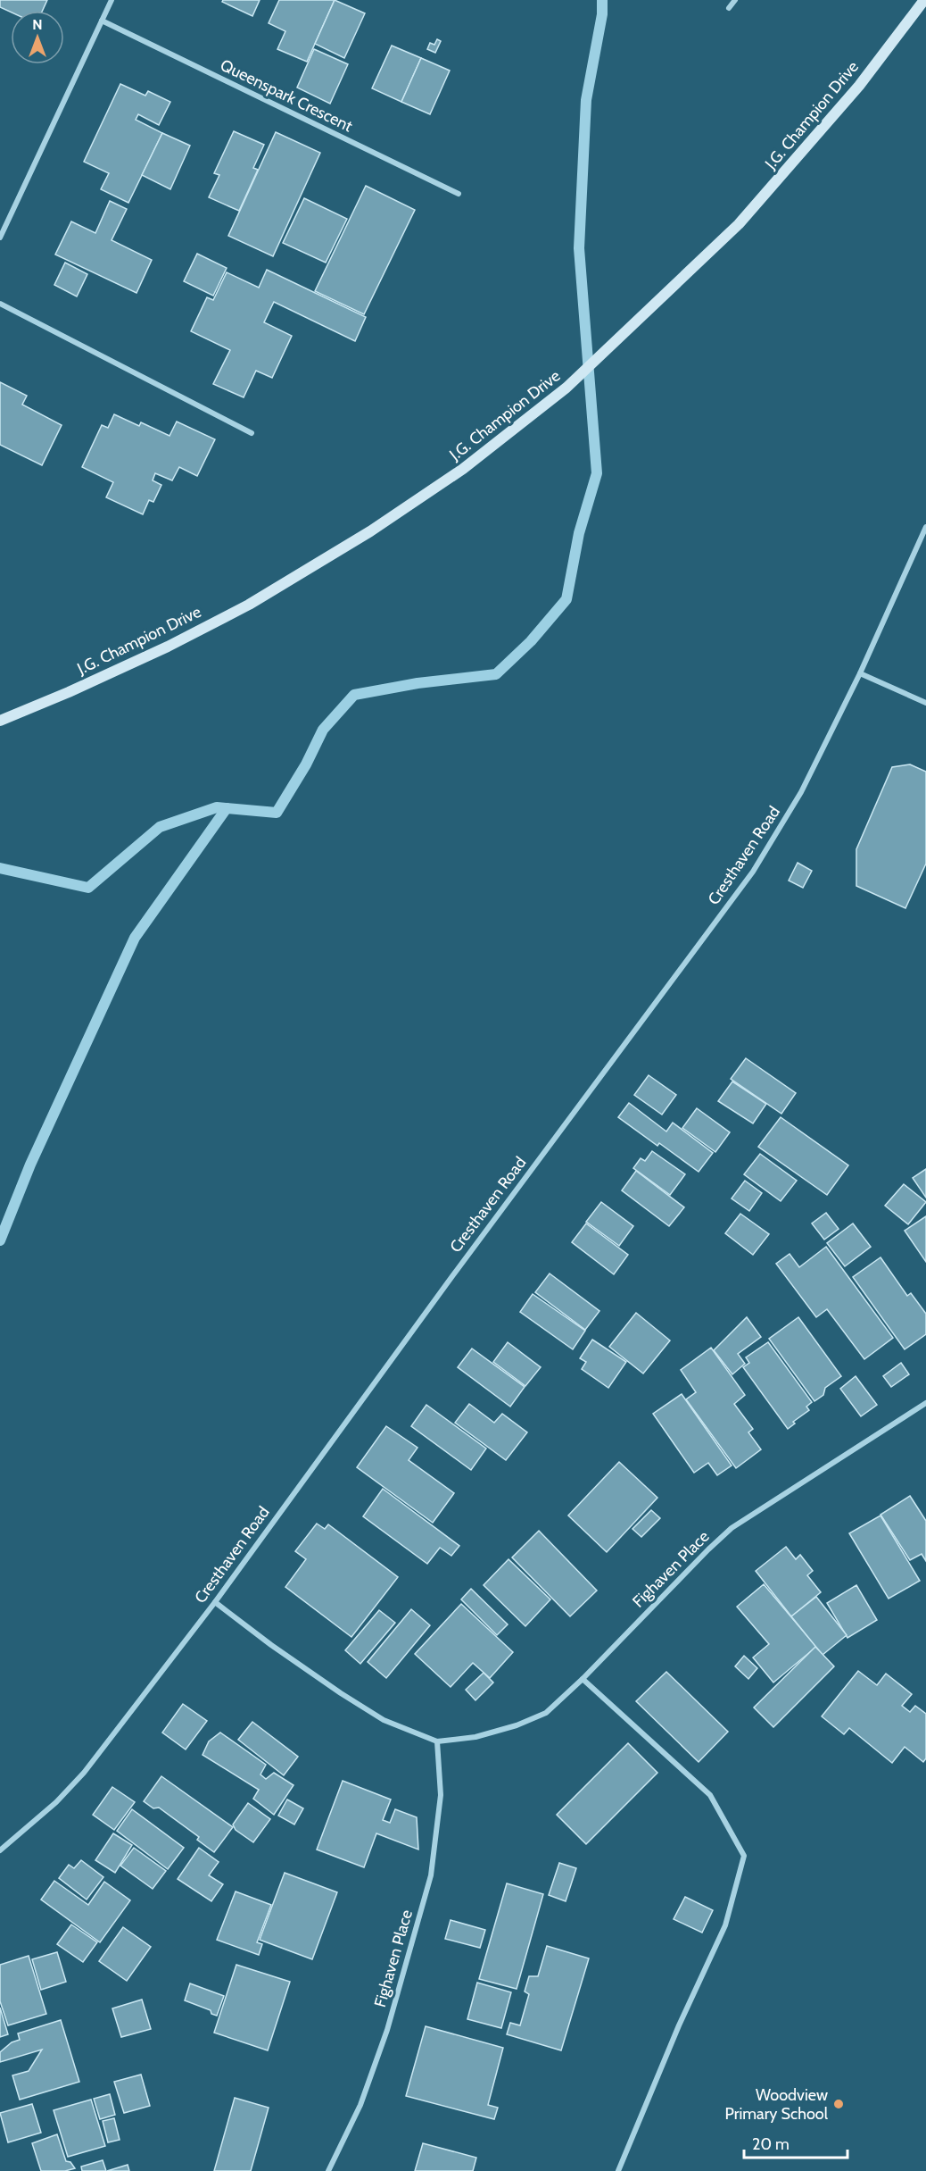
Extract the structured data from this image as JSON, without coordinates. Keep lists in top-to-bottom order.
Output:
{
  "streets": {
    "main road": ["J.G. Champion Drive"],
    "street": ["Queenspark Crescent", "Cresthaven Road", "Fighaven Place"]
  },
  "crossings": [
    ["Cresthaven Road", "Fighaven Place"]
  ],
  "places": ["Woodview Primary School"],
  "scale_bar": "20 m",
  "north": "top"
}
